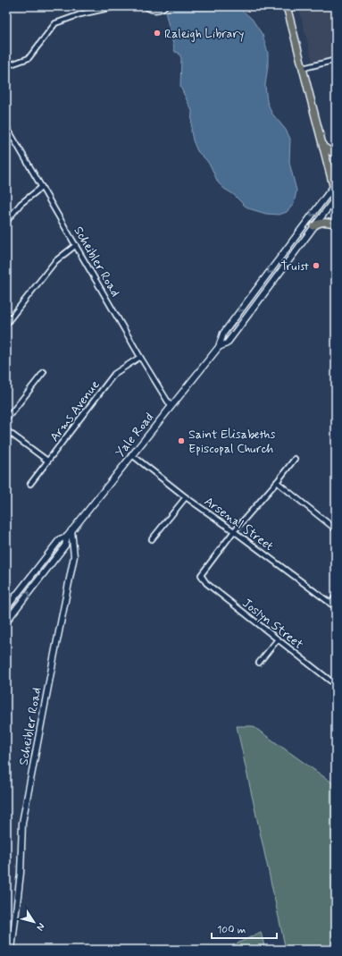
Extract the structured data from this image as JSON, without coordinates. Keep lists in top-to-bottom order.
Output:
{
  "streets": {
    "main road": ["Scheibler Road", "Yale Road"],
    "street": ["Arms Avenue", "Arsenal Street", "Joslyn Street"]
  },
  "crossings": [
    ["Scheibler Road", "Arms Avenue"],
    ["Scheibler Road", "Yale Road"],
    ["Yale Road", "Arsenal Street"],
    ["Arsenal Street", "Joslyn Street"]
  ],
  "places": ["Raleigh Library", "Truist", "Saint Elisabeths Episcopal Church"],
  "scale_bar": "100 m",
  "north": "bottom right"
}
